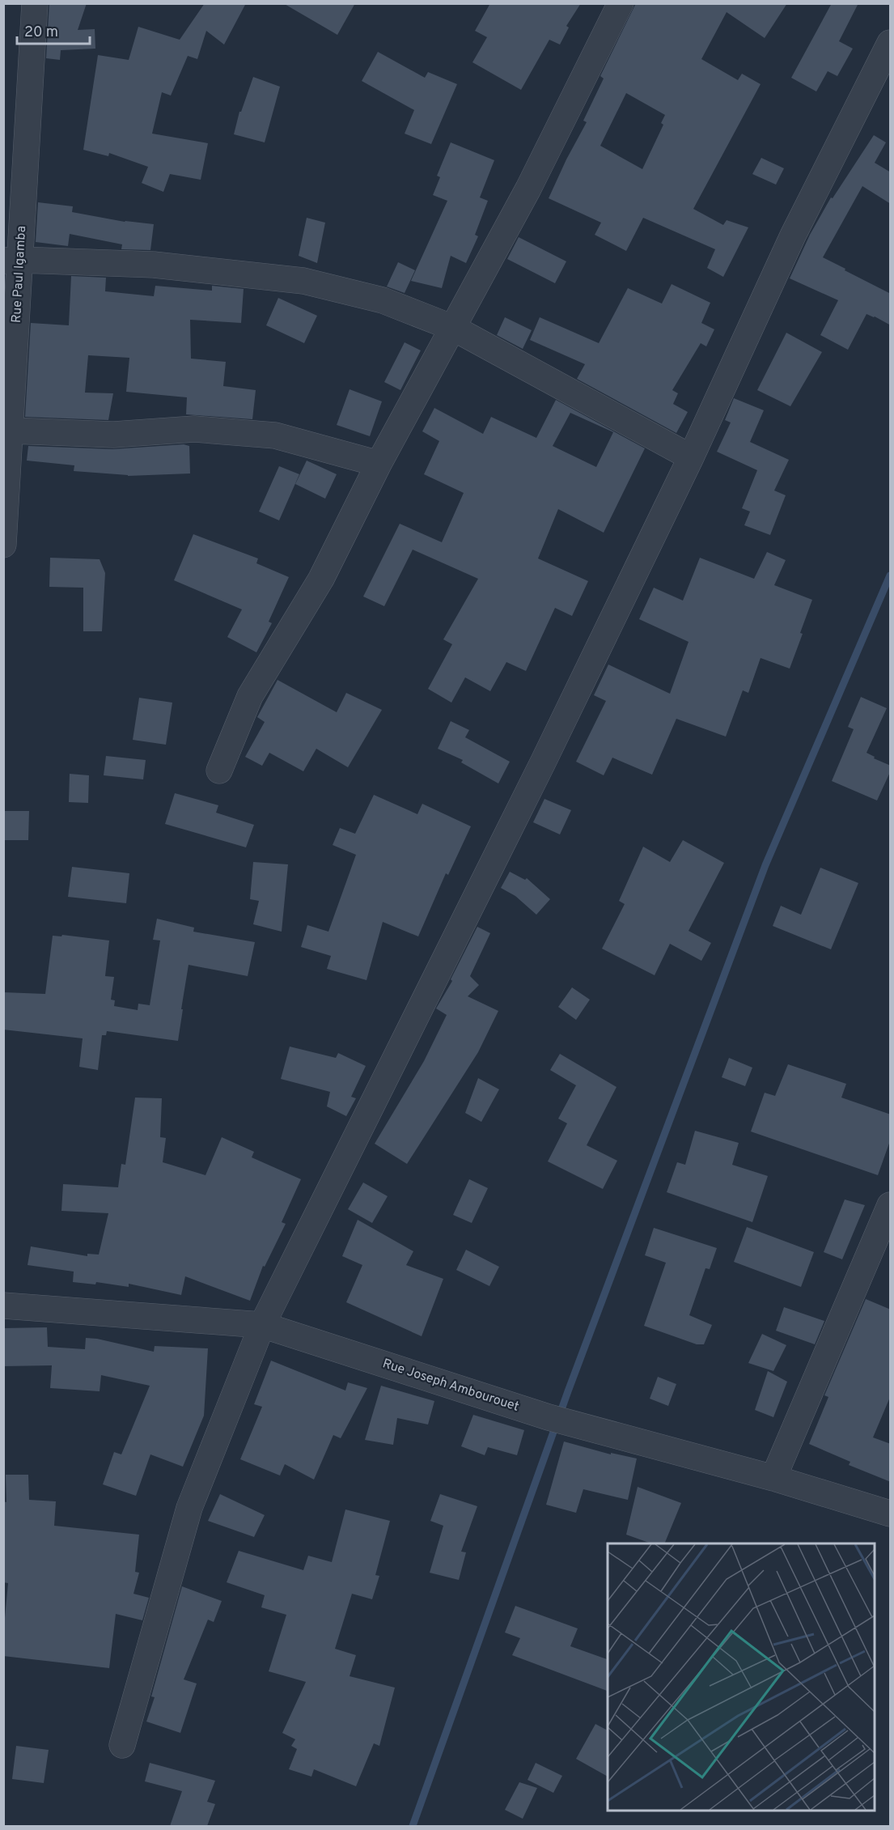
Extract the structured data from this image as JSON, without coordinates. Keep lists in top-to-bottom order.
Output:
{
  "streets": {
    "street": ["Rue Paul Igamba", "Rue Joseph Ambourouet"]
  },
  "scale_bar": "20 m"
}
